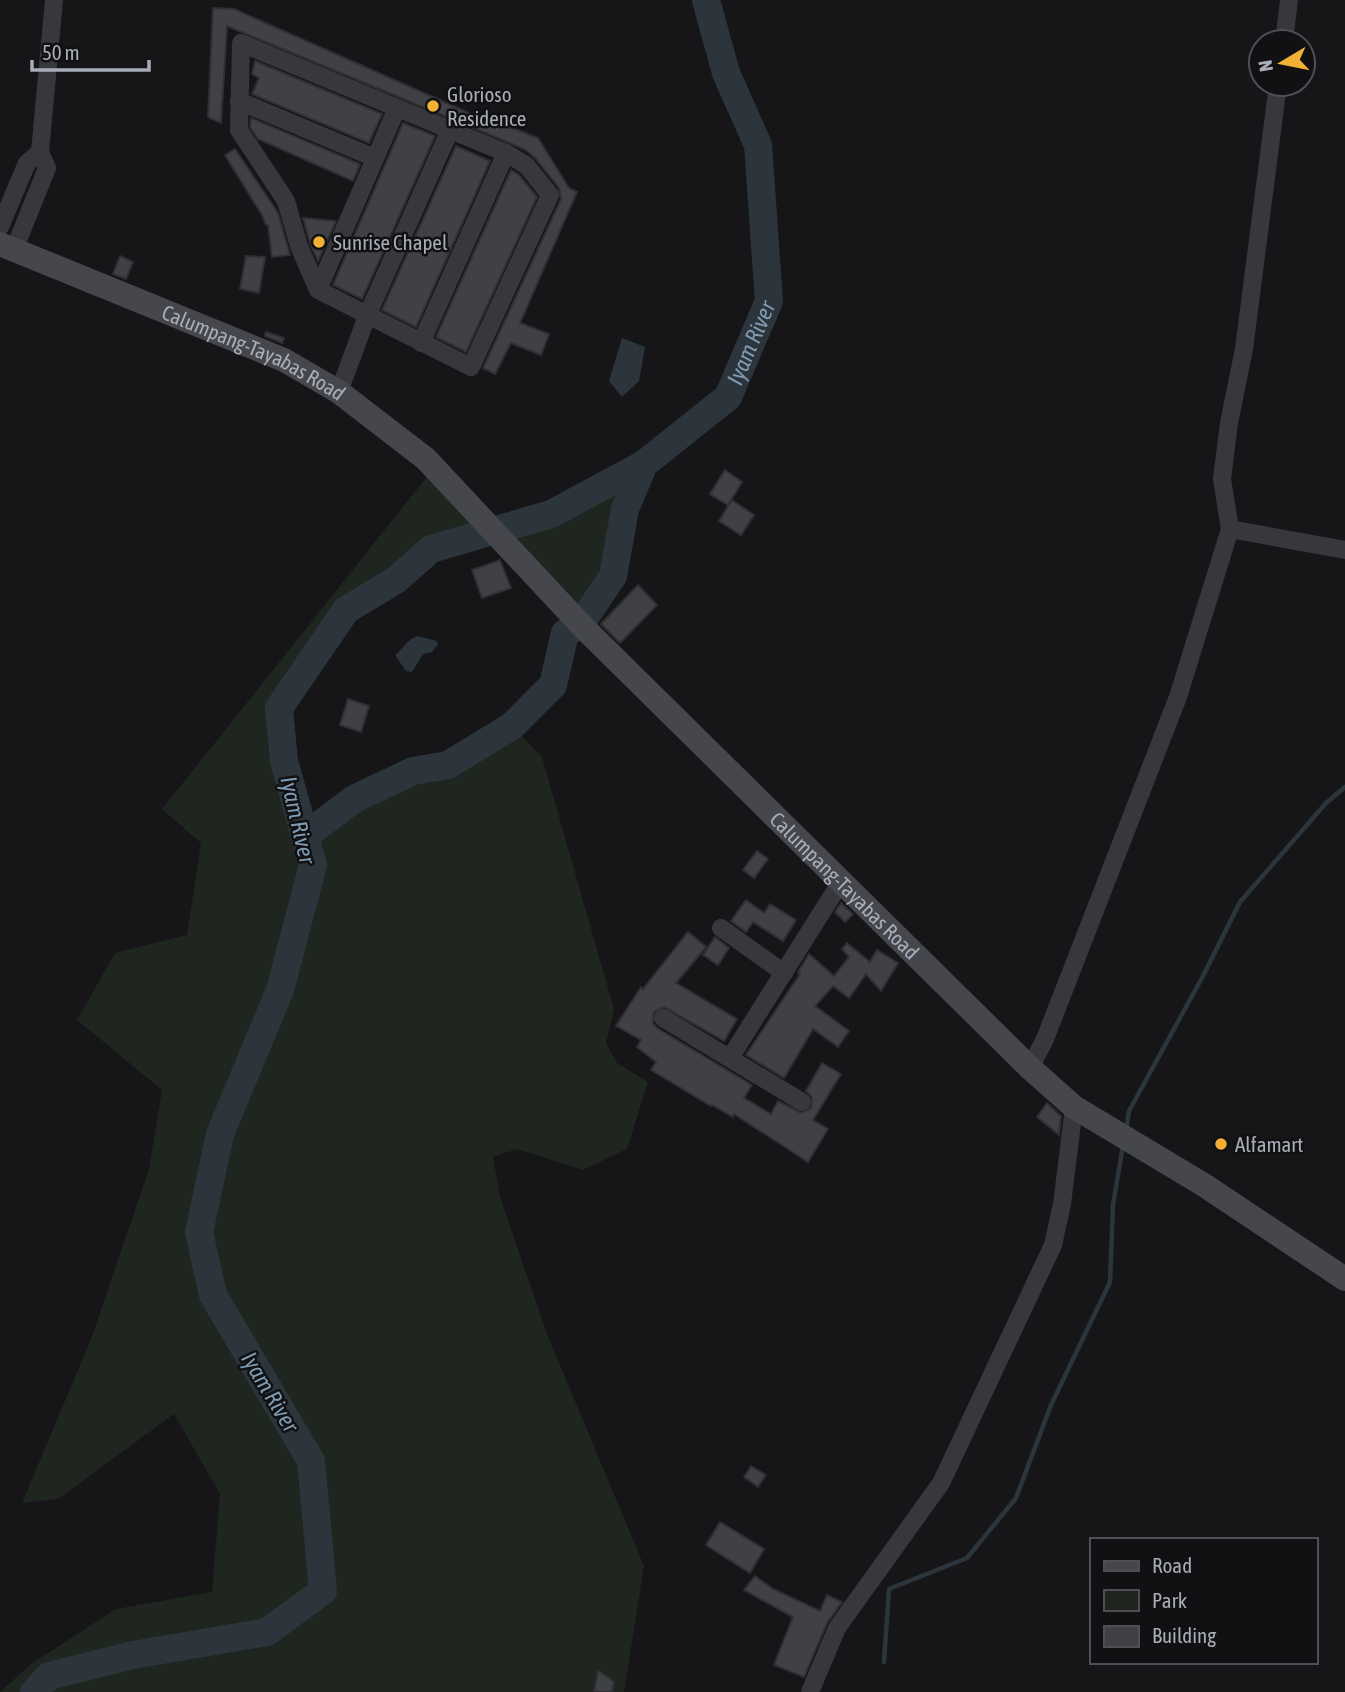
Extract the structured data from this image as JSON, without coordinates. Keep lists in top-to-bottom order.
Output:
{
  "streets": {
    "main road": ["Calumpang-Tayabas Road"]
  },
  "water": ["Iyam River"],
  "places": ["Glorioso Residence", "Sunrise Chapel", "Alfamart"],
  "legend": ["Road", "Park", "Building"],
  "scale_bar": "50 m",
  "north": "left"
}
